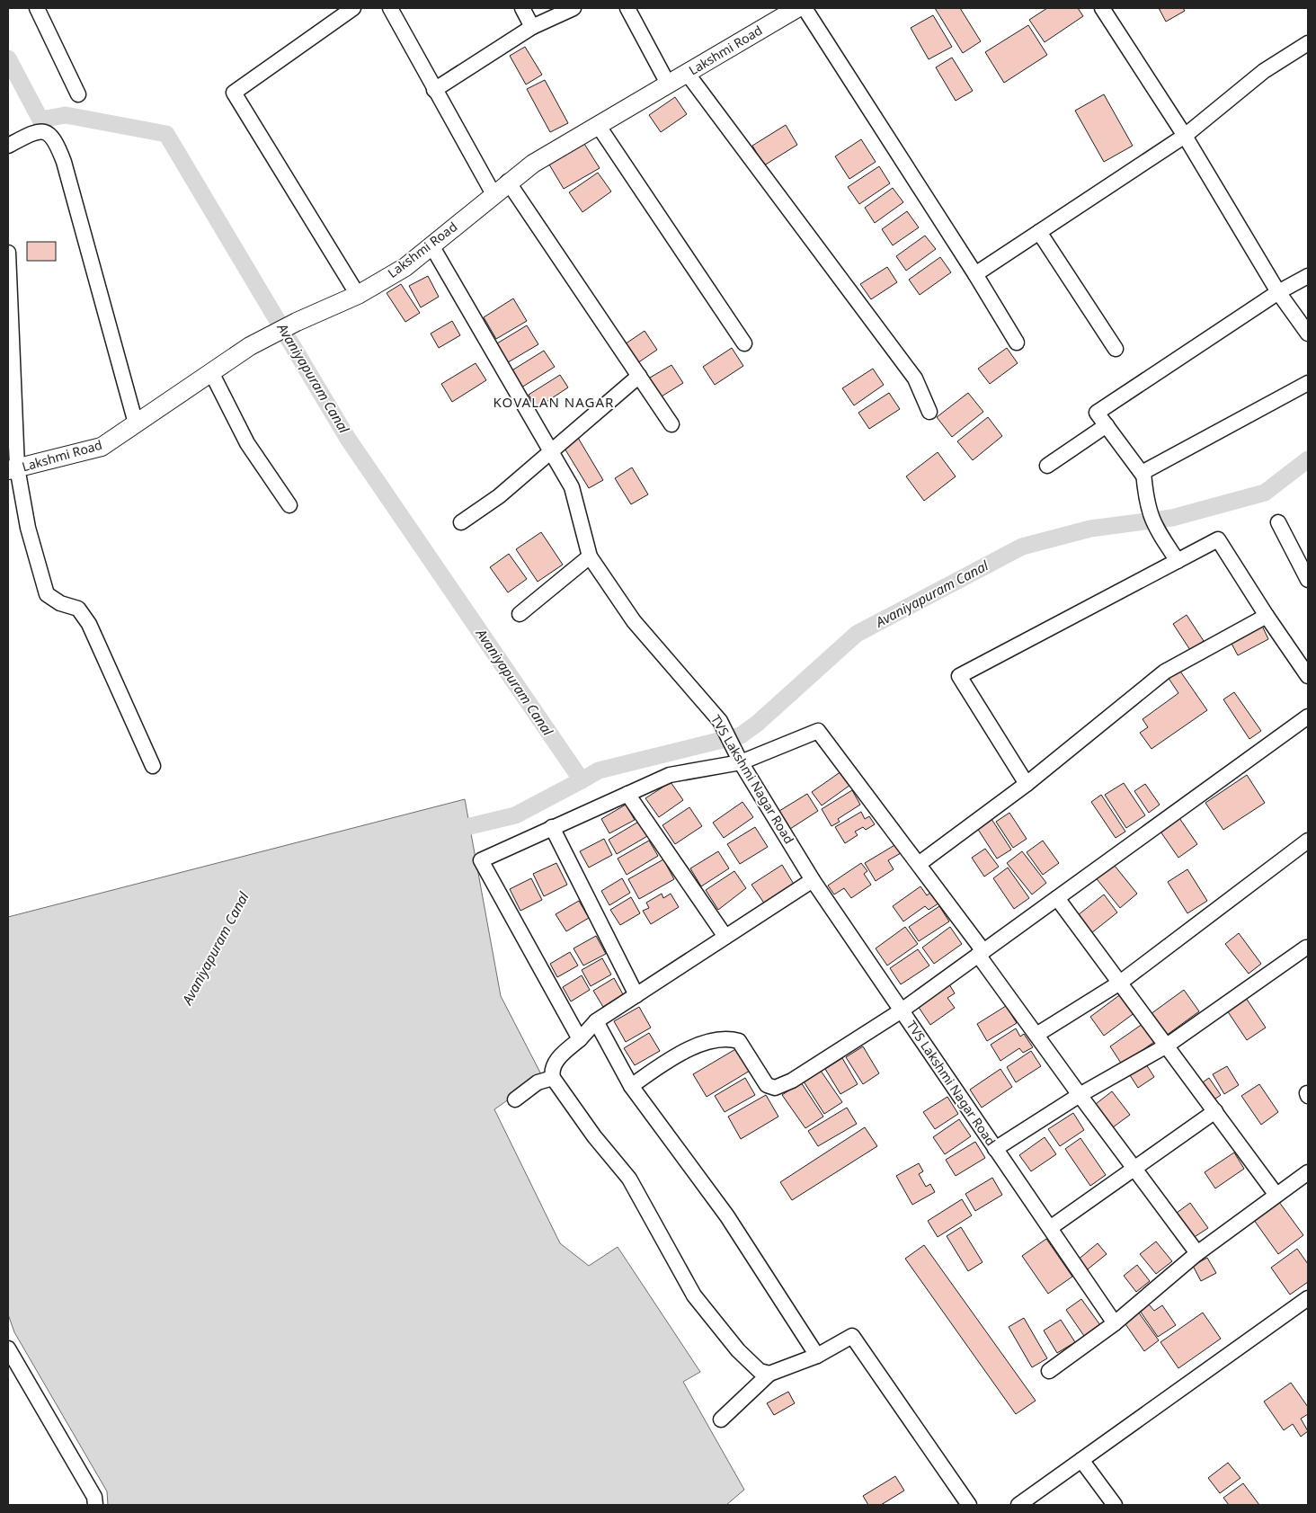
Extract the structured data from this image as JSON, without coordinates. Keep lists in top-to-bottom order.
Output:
{
  "streets": {
    "street": ["Lakshmi Road", "TVS Lakshmi Nagar Road"]
  },
  "crossings": [
    ["Lakshmi Road", "TVS Lakshmi Nagar Road"]
  ],
  "districts": ["KOVALAN NAGAR"],
  "water": ["Avaniyapuram Canal"]
}
